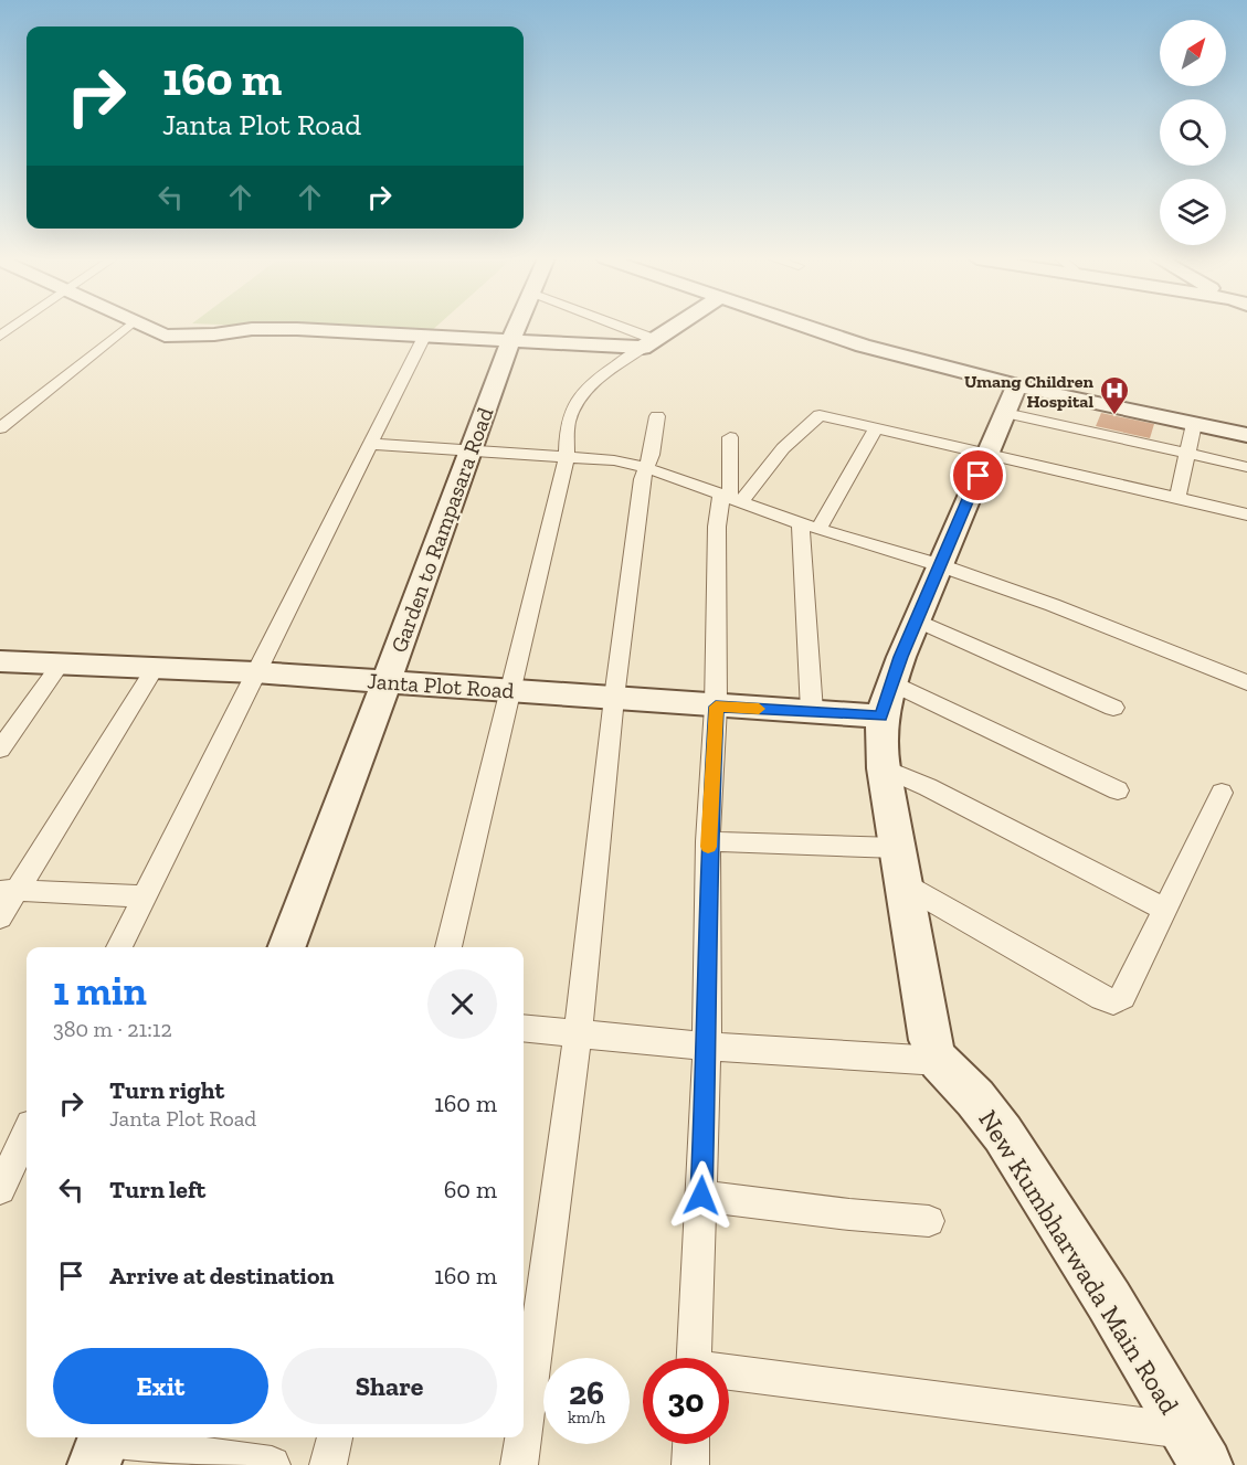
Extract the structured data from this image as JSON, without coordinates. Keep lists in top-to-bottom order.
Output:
{
  "streets": {
    "main road": ["Garden to Rampasara Road", "Janta Plot Road", "New Kumbharwada Main Road"]
  },
  "crossings": [
    ["Garden to Rampasara Road", "Janta Plot Road"],
    ["Janta Plot Road", "New Kumbharwada Main Road"]
  ],
  "places": {
    "hospital": ["Umang Children Hospital"]
  },
  "north": "top right",
  "page": {
    "turn": ["160 m", "Janta Plot Road"],
    "heading": ["1 min", "380 m · 21:12"],
    "list": [
      {
        "name": "Turn right",
        "note": "Janta Plot Road",
        "value": "160 m"
      },
      {
        "name": "Turn left",
        "value": "60 m"
      },
      {
        "name": "Arrive at destination",
        "value": "160 m"
      }
    ],
    "buttons": ["Exit", "Share"],
    "speed": "26 km/h",
    "limit": "30"
  }
}
